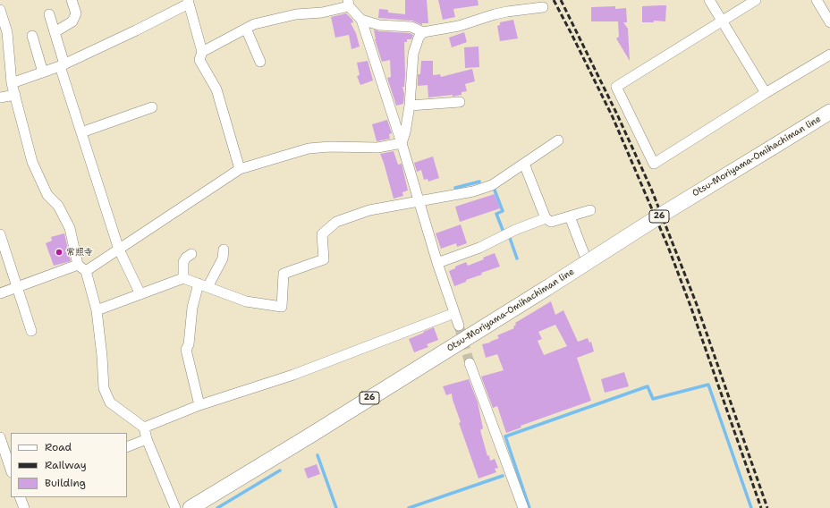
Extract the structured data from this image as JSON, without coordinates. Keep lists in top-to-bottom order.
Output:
{
  "streets": {
    "main road": ["Otsu-Moriyama-Omihachiman line", "26"]
  },
  "places": ["常照寺"],
  "legend": ["Road", "Railway", "Building"]
}
